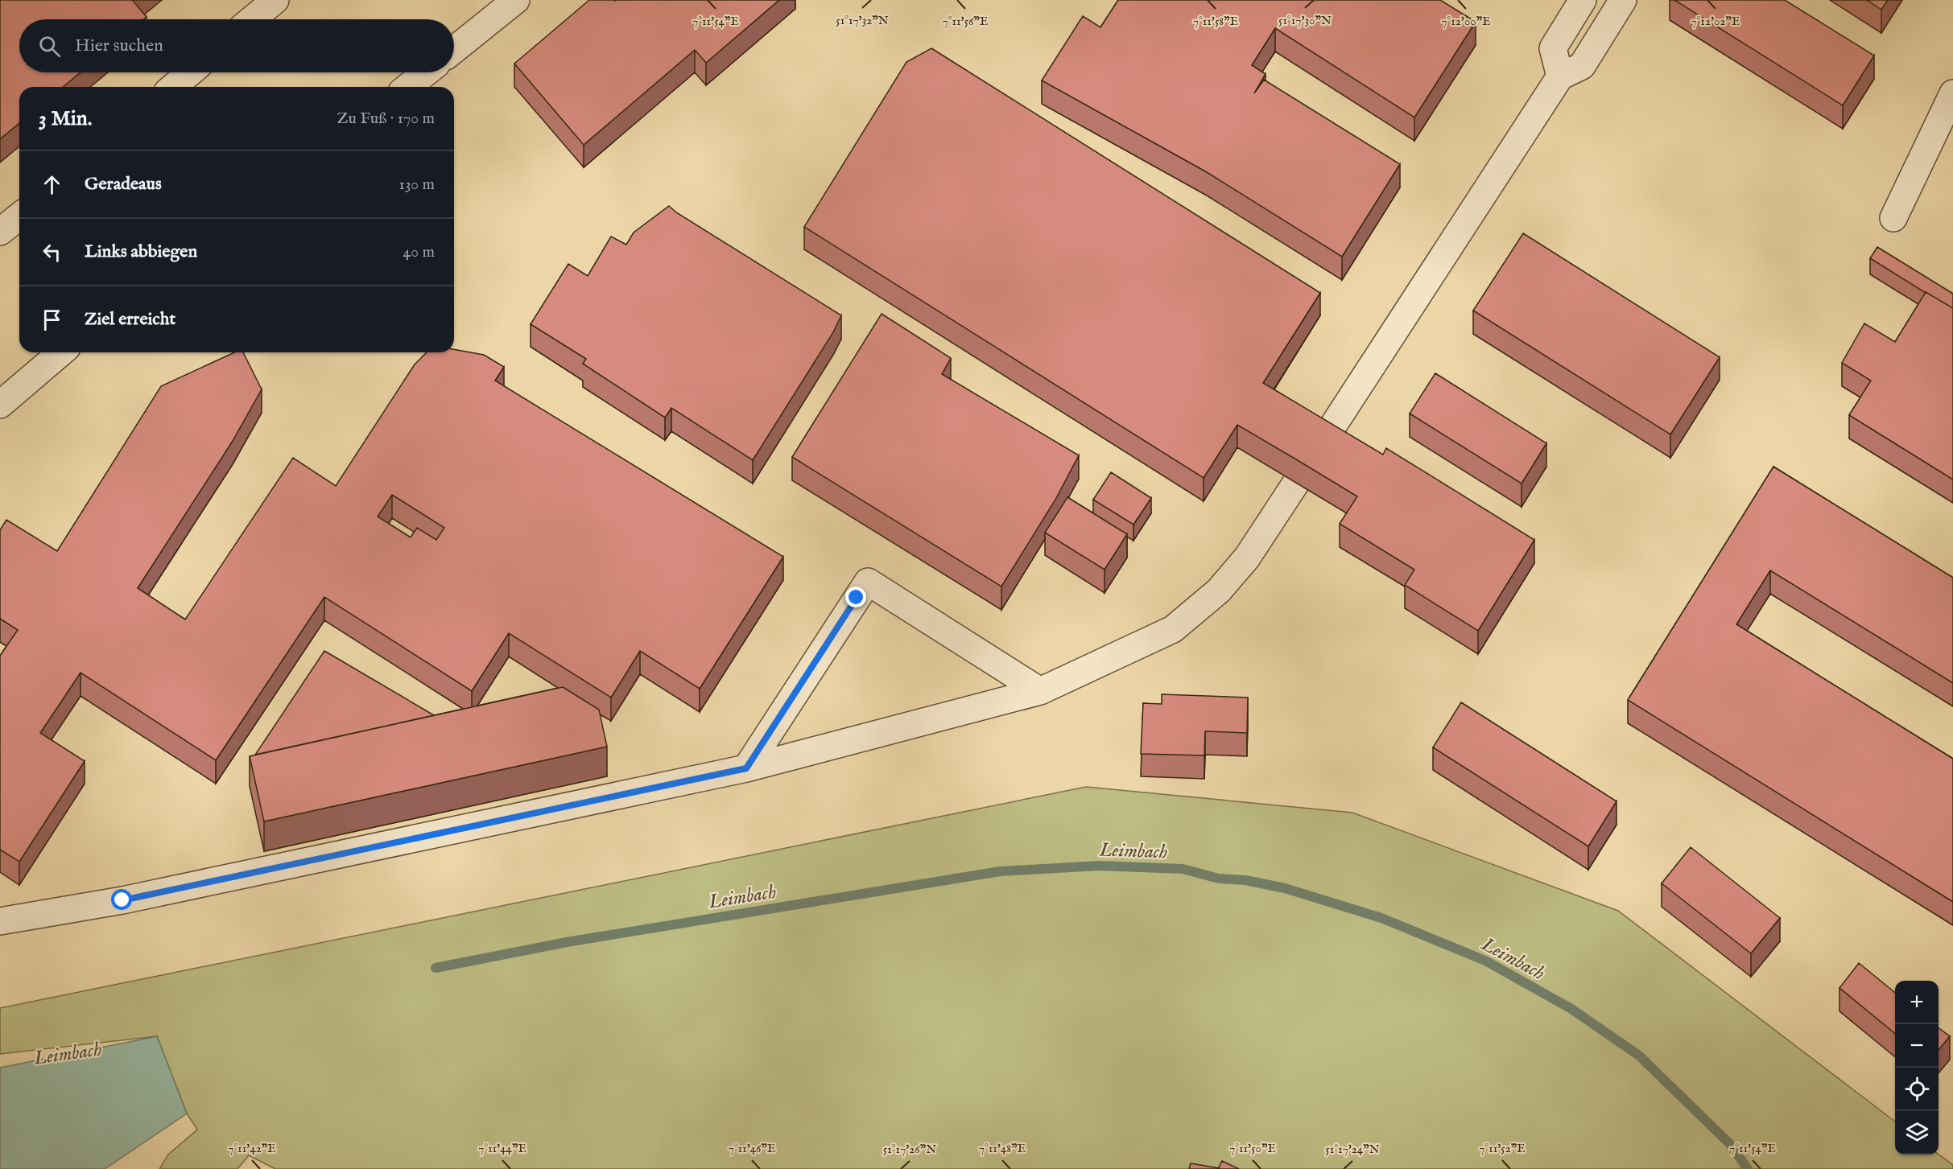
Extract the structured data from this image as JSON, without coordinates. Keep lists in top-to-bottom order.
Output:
{
  "water": ["Leimbach"],
  "page": {
    "search": "Hier suchen",
    "heading": ["3 Min.", "Zu Fuß · 170 m"],
    "list": [
      ["Geradeaus", "130 m"],
      ["Links abbiegen", "40 m"],
      "Ziel erreicht"
    ],
    "map_buttons": ["+", "−"]
  },
  "coordinates": [
    "51°17'32\"N",
    "51°17'30\"N",
    "7°11'56\"E",
    "7°11'58\"E",
    "7°12'02\"E",
    "7°11'54\"E",
    "7°12'00\"E",
    "7°11'42\"E",
    "7°11'44\"E",
    "7°11'46\"E",
    "7°11'48\"E",
    "7°11'50\"E",
    "7°11'52\"E",
    "51°17'26\"N",
    "51°17'24\"N"
  ]
}
